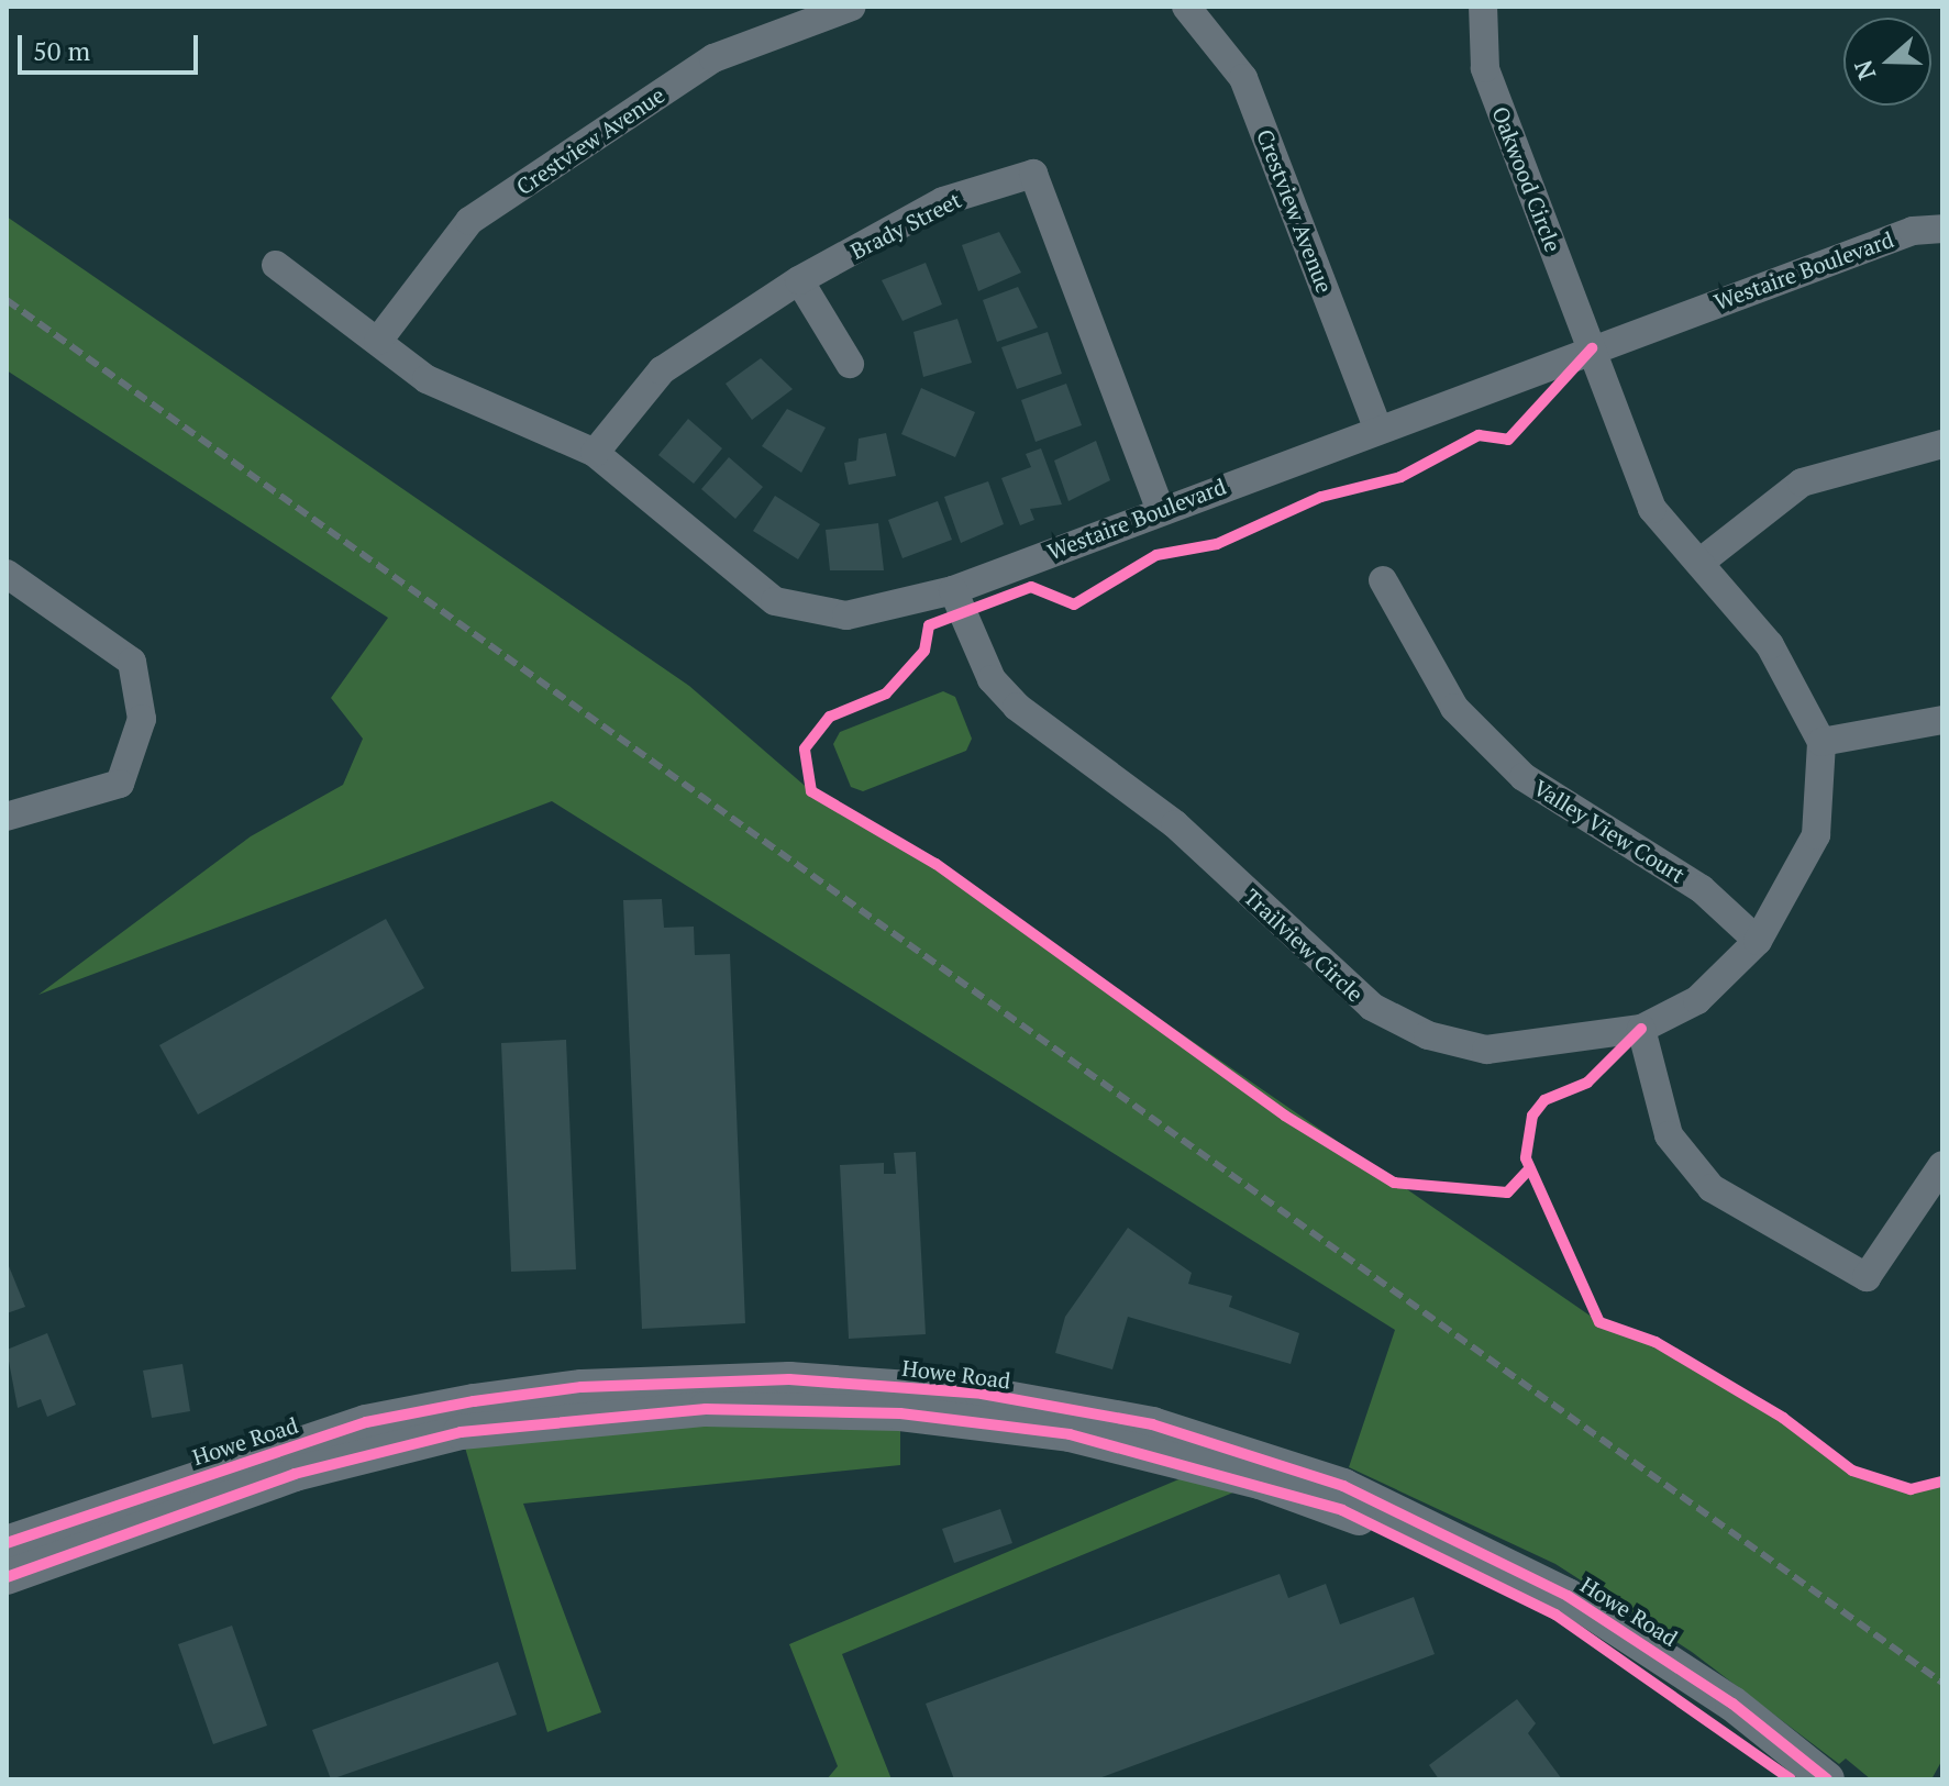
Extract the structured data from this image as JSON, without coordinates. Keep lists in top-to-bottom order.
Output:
{
  "streets": {
    "street": [
      "Crestview Avenue",
      "Oakwood Circle",
      "Brady Street",
      "Westaire Boulevard",
      "Valley View Court",
      "Trailview Circle",
      "Howe Road"
    ]
  },
  "crossings": [
    ["Crestview Avenue", "Westaire Boulevard"],
    ["Oakwood Circle", "Westaire Boulevard"],
    ["Brady Street", "Westaire Boulevard"],
    ["Westaire Boulevard", "Trailview Circle"],
    ["Valley View Court", "Trailview Circle"]
  ],
  "scale_bar": "50 m",
  "north": "left"
}
